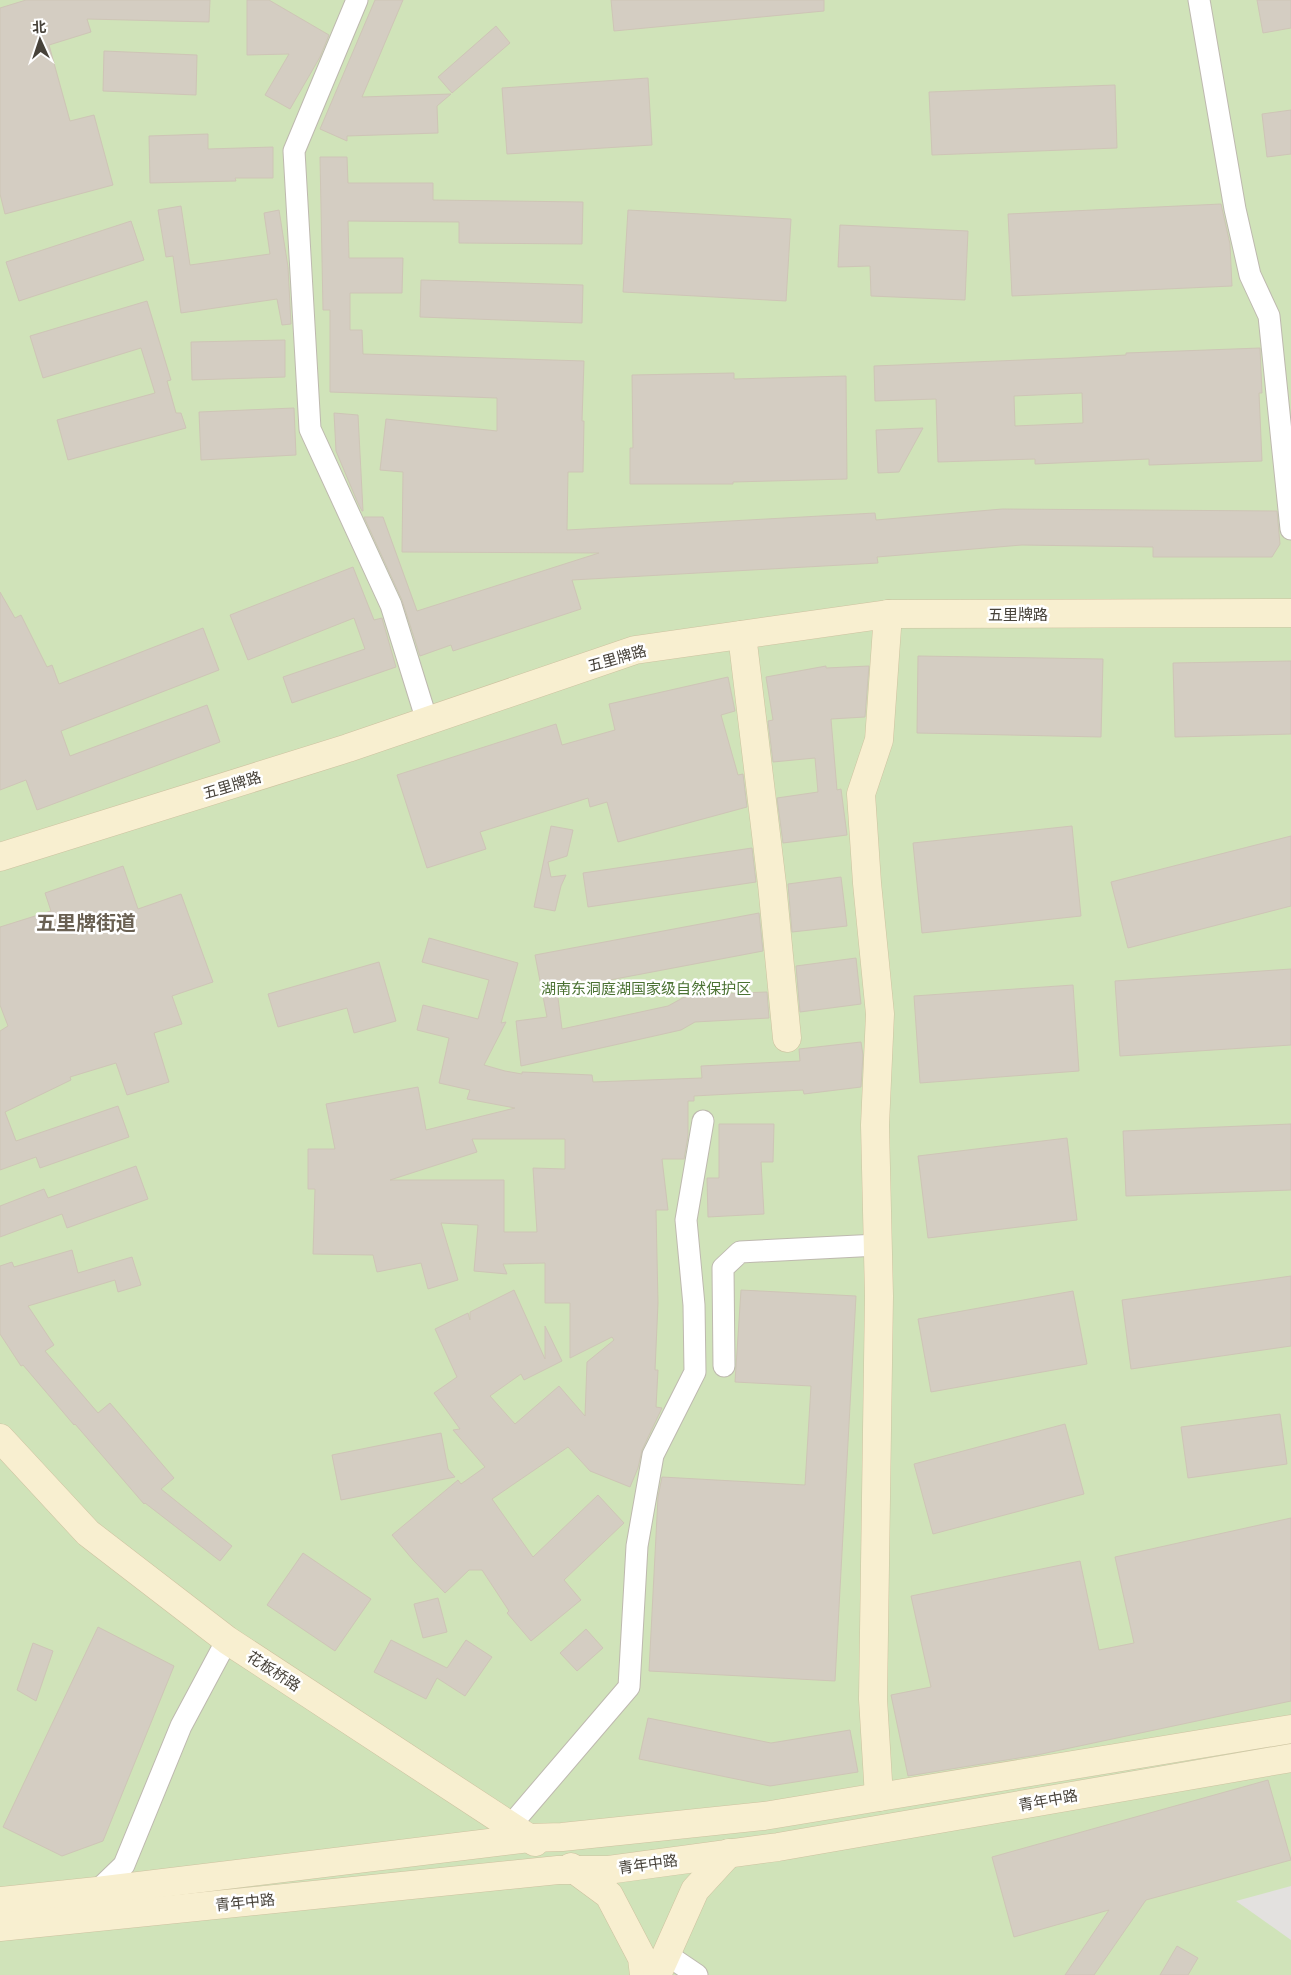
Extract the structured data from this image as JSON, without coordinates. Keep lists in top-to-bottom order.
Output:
{
  "streets": {
    "main road": ["五里牌路", "花板桥路", "青年中路"]
  },
  "crossings": [
    ["花板桥路", "青年中路"]
  ],
  "districts": ["五里牌街道"],
  "parks": ["湖南东洞庭湖国家级自然保护区"],
  "north": "top"
}
